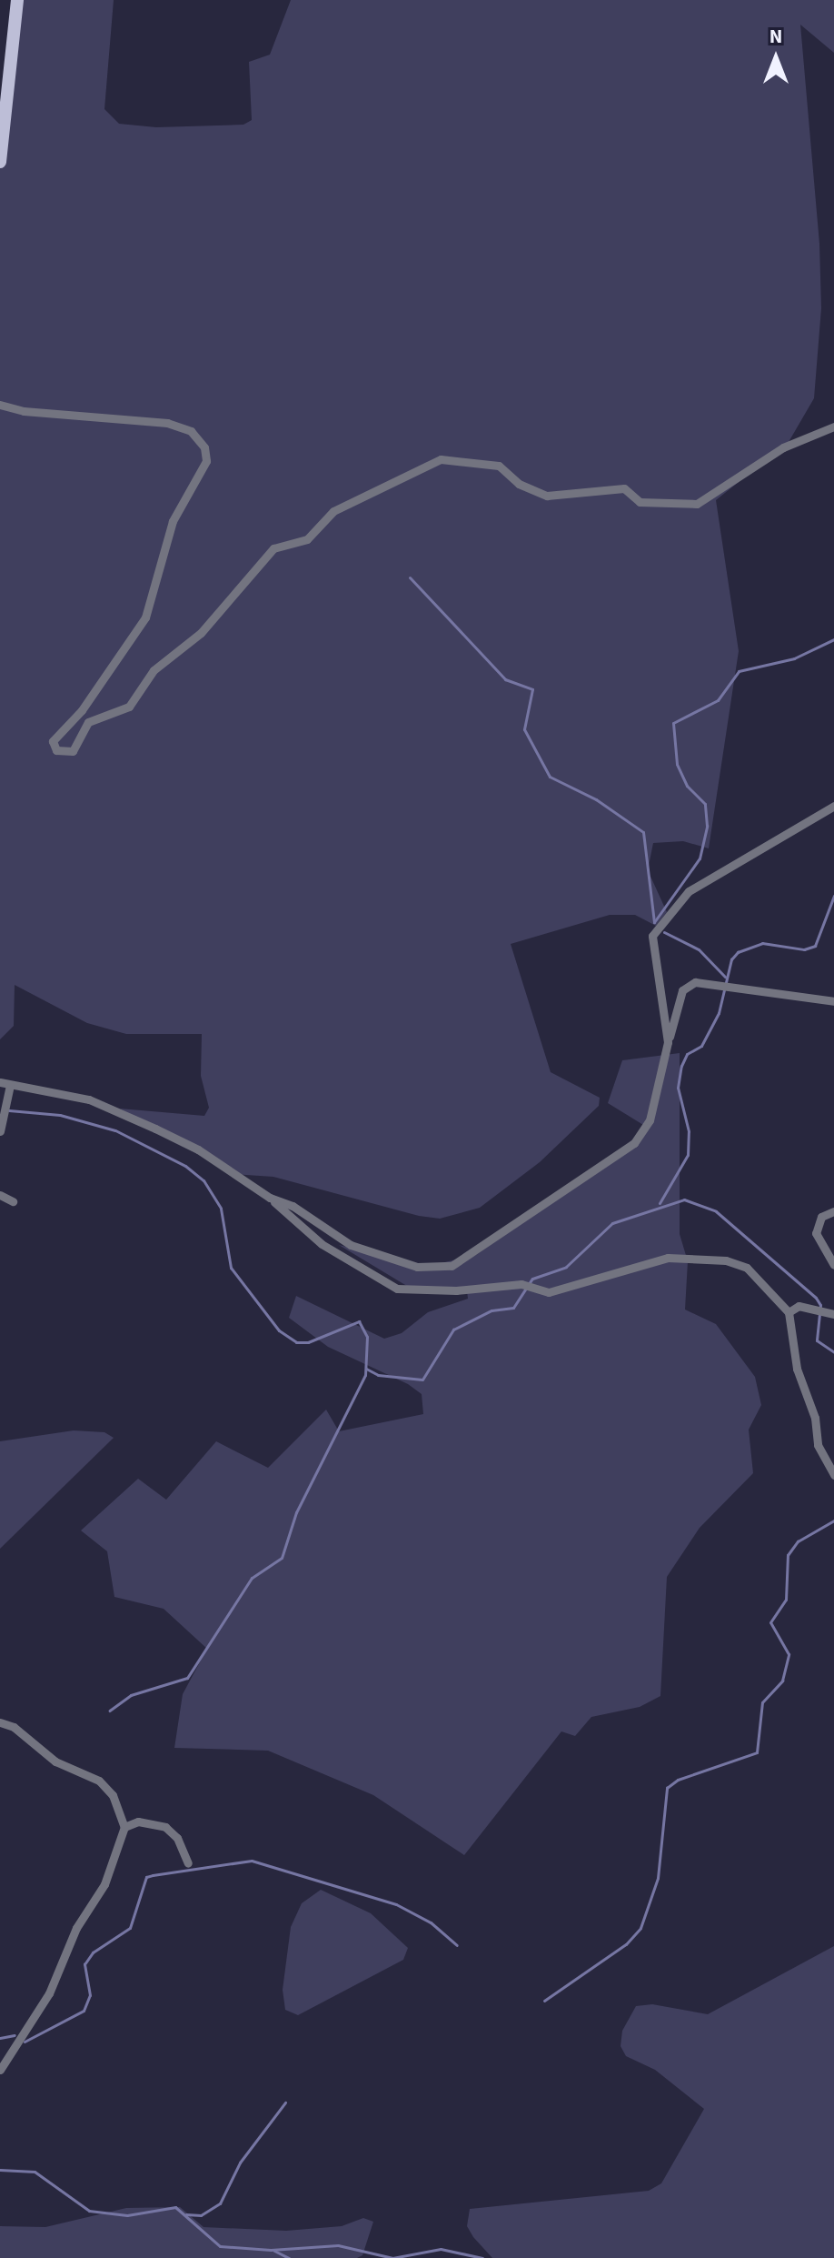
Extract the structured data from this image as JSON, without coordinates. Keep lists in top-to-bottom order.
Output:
{
  "north": "top"
}
